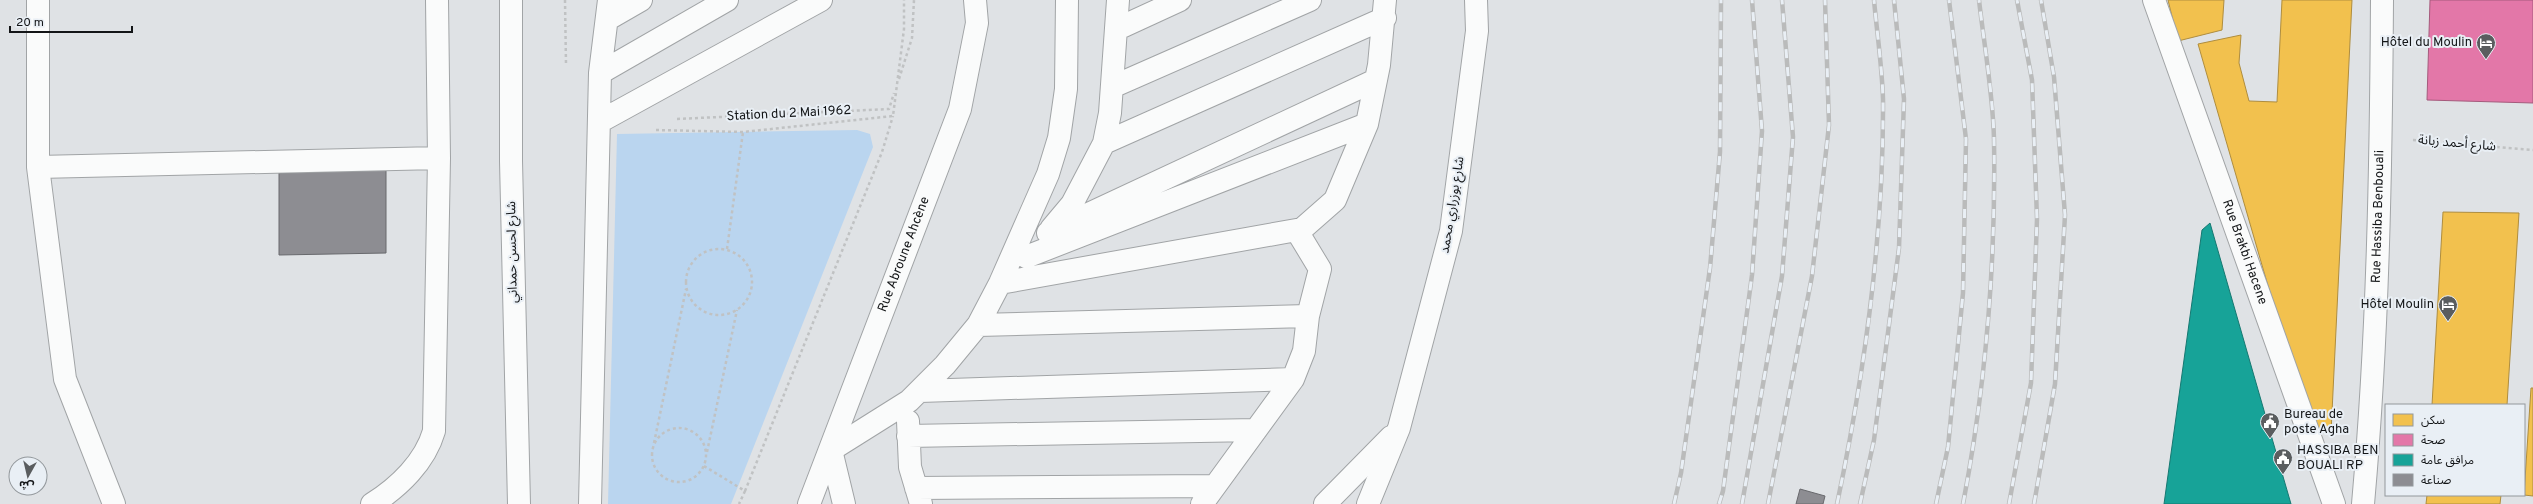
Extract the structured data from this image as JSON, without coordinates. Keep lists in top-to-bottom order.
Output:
{
  "streets": {
    "main road": [
      "شارع بوزراري محمد",
      "Rue Hassiba Benbouali",
      "شارع لحسن حمداني",
      "Rue Brakbi Hacene",
      "Rue Abroune Ahcène"
    ],
    "path": ["Station du 2 Mai 1962", "شارع أحمد زبانة"]
  },
  "crossings": [
    ["شارع أحمد زبانة", "Rue Hassiba Benbouali"]
  ],
  "places": {
    "hotel": ["Hôtel du Moulin", "Hôtel Moulin"],
    "public building": ["Bureau de poste Agha", "HASSIBA BEN BOUALI RP"]
  },
  "legend": [
    "سكن",
    "صحة",
    "مرافق عامة",
    "صناعة"
  ],
  "scale_bar": "20 m",
  "north": "bottom"
}
